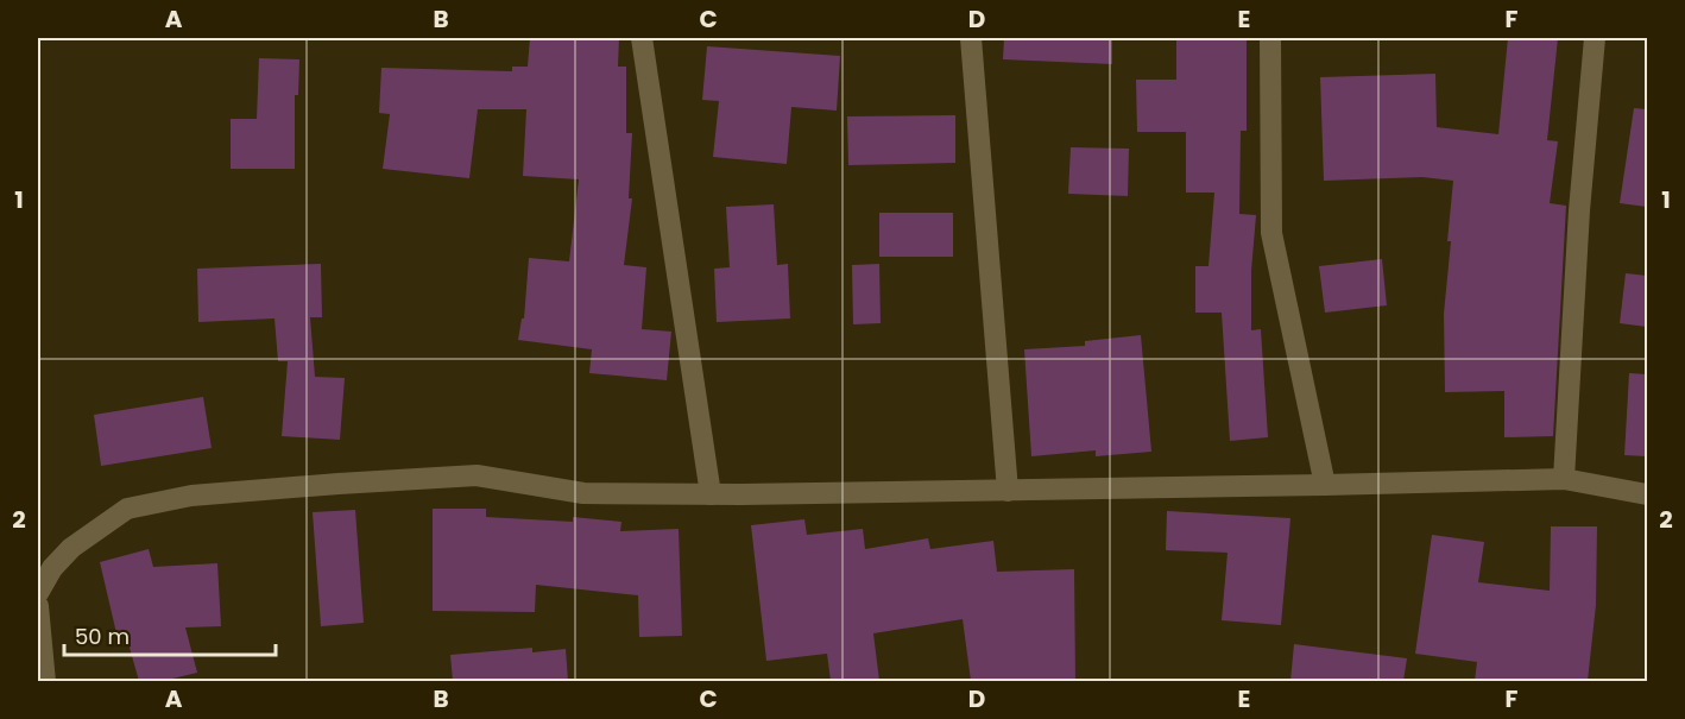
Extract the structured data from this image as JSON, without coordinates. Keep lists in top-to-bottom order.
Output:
{
  "scale_bar": "50 m",
  "grid": {
    "columns": [
      "A",
      "B",
      "C",
      "D",
      "E",
      "F"
    ],
    "rows": ["1", "2"]
  }
}
